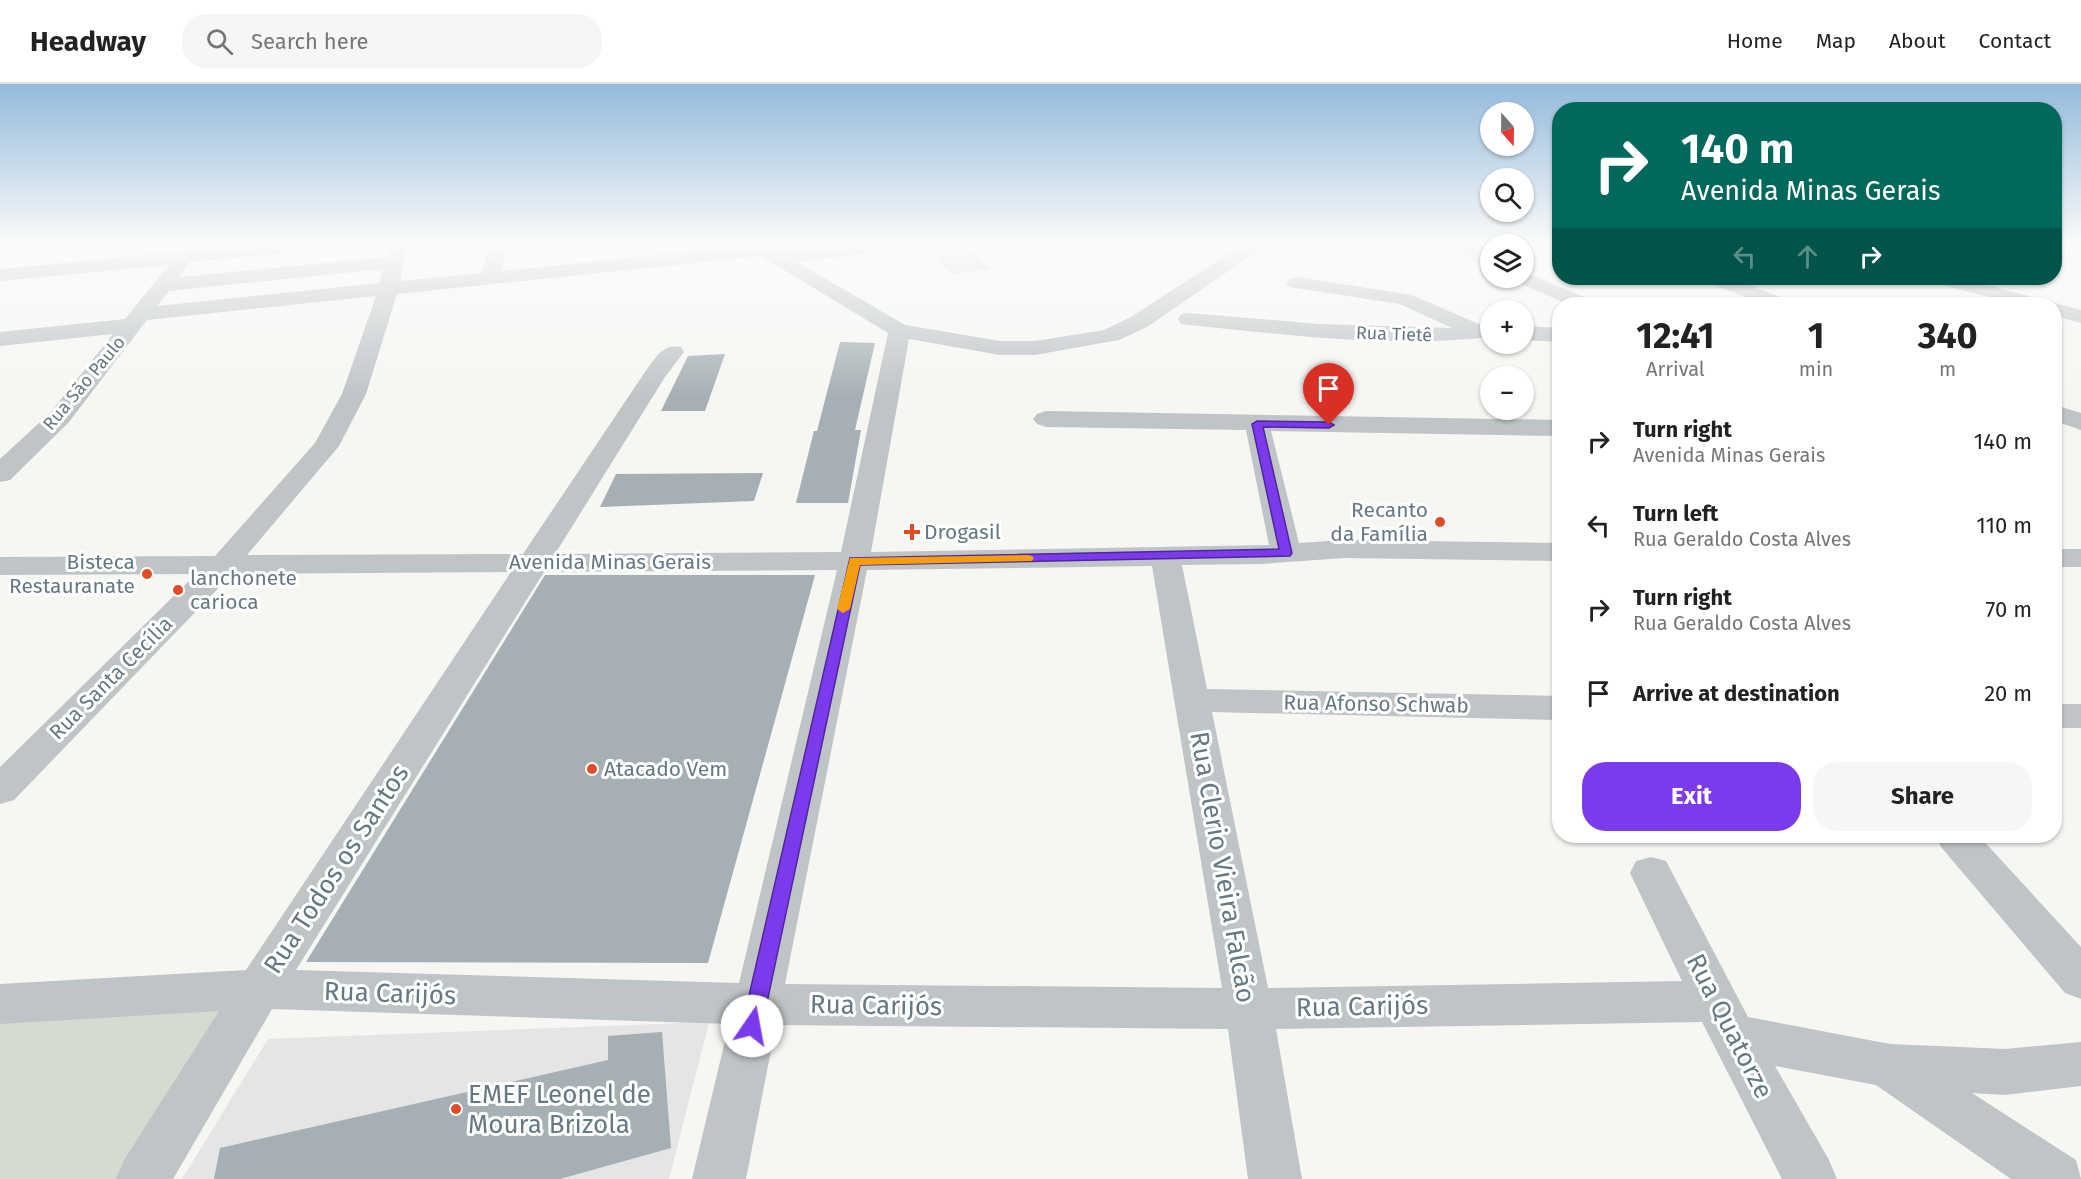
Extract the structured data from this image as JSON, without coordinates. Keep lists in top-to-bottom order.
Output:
{
  "streets": {
    "street": [
      "Rua Tietê",
      "Rua São Paulo",
      "Avenida Minas Gerais",
      "Rua Santa Cecília",
      "Rua Afonso Schwab",
      "Rua Clerio Vieira Falcão",
      "Rua Todos os Santos",
      "Rua Carijós",
      "Rua Quatorze"
    ]
  },
  "crossings": [
    ["Avenida Minas Gerais", "Rua Santa Cecília"],
    ["Avenida Minas Gerais", "Rua Clerio Vieira Falcão"],
    ["Avenida Minas Gerais", "Rua Todos os Santos"],
    ["Rua Afonso Schwab", "Rua Clerio Vieira Falcão"],
    ["Rua Clerio Vieira Falcão", "Rua Carijós"],
    ["Rua Todos os Santos", "Rua Carijós"],
    ["Rua Carijós", "Rua Quatorze"]
  ],
  "places": {
    "other": [
      "Recanto da Família",
      "Bisteca Restauranate",
      "lanchonete carioca",
      "Atacado Vem",
      "EMEF Leonel de Moura Brizola"
    ],
    "health": ["Drogasil"]
  },
  "north": "bottom",
  "page": {
    "header": "Headway",
    "search": "Search here",
    "nav": [
      "Home",
      "Map",
      "About",
      "Contact"
    ],
    "map_buttons": ["+", "−"],
    "turn": ["140 m", "Avenida Minas Gerais"],
    "eta": [
      "12:41",
      "Arrival",
      "1",
      "min",
      "340",
      "m"
    ],
    "list": [
      {
        "name": "Turn right",
        "note": "Avenida Minas Gerais",
        "value": "140 m"
      },
      {
        "name": "Turn left",
        "note": "Rua Geraldo Costa Alves",
        "value": "110 m"
      },
      {
        "name": "Turn right",
        "note": "Rua Geraldo Costa Alves",
        "value": "70 m"
      },
      {
        "name": "Arrive at destination",
        "value": "20 m"
      }
    ],
    "buttons": ["Exit", "Share"]
  }
}
